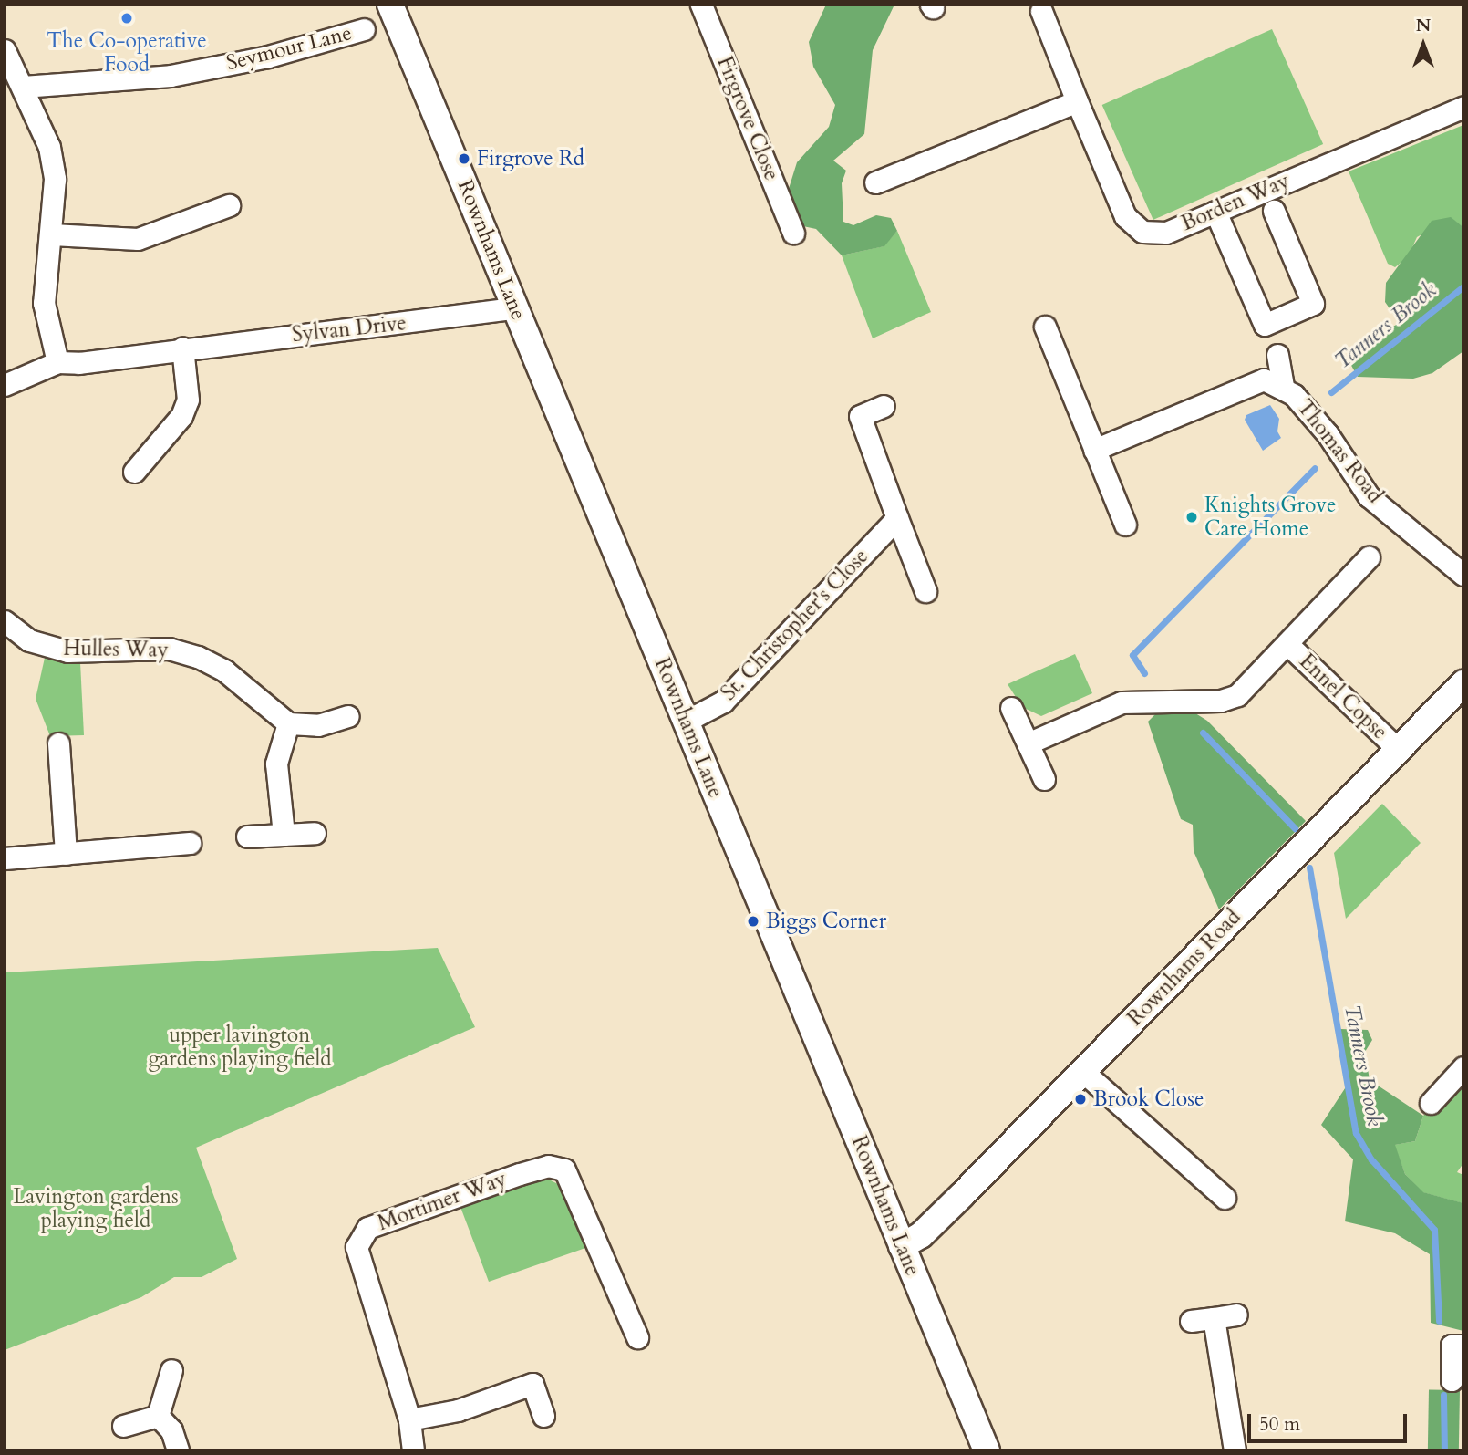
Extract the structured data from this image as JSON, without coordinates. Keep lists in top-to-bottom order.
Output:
{
  "streets": {
    "street": [
      "Seymour Lane",
      "Firgrove Close",
      "Borden Way",
      "Rownhams Lane",
      "Sylvan Drive",
      "Thomas Road",
      "St. Christopher's Close",
      "Hulles Way",
      "Ennel Copse",
      "Rownhams Road",
      "Mortimer Way"
    ]
  },
  "crossings": [
    ["Rownhams Lane", "Sylvan Drive"],
    ["Rownhams Lane", "St. Christopher's Close"],
    ["Rownhams Lane", "Rownhams Road"],
    ["Ennel Copse", "Rownhams Road"]
  ],
  "water": ["Tanners Brook"],
  "parks": ["upper lavington gardens playing field", "Lavington gardens playing field"],
  "places": [
    "The Co-operative Food",
    "Firgrove Rd",
    "Knights Grove Care Home",
    "Biggs Corner",
    "Brook Close"
  ],
  "scale_bar": "50 m",
  "north": "top"
}
